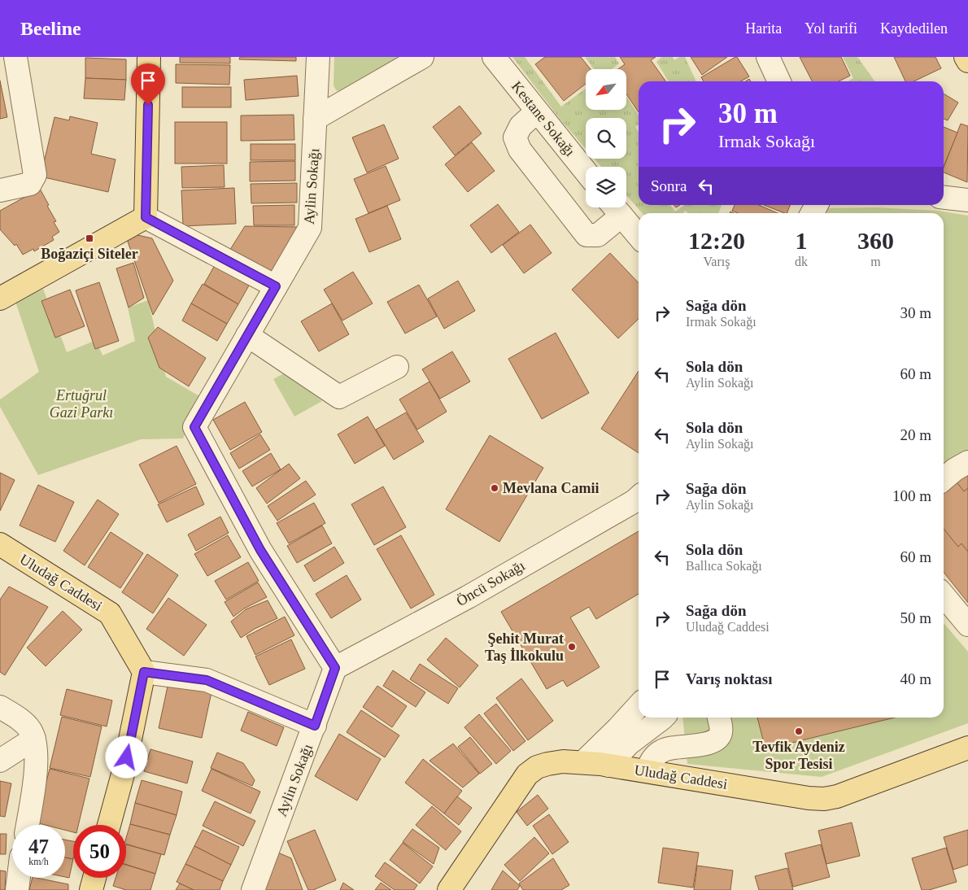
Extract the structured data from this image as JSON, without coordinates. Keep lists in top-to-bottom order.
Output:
{
  "streets": {
    "main road": ["Uludağ Caddesi"],
    "street": ["Kestane Sokağı", "Aylin Sokağı", "Öncü Sokağı"]
  },
  "crossings": [
    ["Aylin Sokağı", "Öncü Sokağı"]
  ],
  "parks": ["Ertuğrul Gazi Parkı"],
  "places": {
    "transit": ["Boğaziçi Siteler"],
    "other": ["Mevlana Camii", "Şehit Murat Taş İlkokulu", "Tevfik Aydeniz Spor Tesisi"]
  },
  "north": "bottom left",
  "page": {
    "header": "Beeline",
    "nav": ["Harita", "Yol tarifi", "Kaydedilen"],
    "turn": ["30 m", "Irmak Sokağı"],
    "then": "Sonra",
    "eta": [
      "12:20",
      "Varış",
      "1",
      "dk",
      "360",
      "m"
    ],
    "list": [
      {
        "name": "Sağa dön",
        "note": "Irmak Sokağı",
        "value": "30 m"
      },
      {
        "name": "Sola dön",
        "note": "Aylin Sokağı",
        "value": "60 m"
      },
      {
        "name": "Sola dön",
        "note": "Aylin Sokağı",
        "value": "20 m"
      },
      {
        "name": "Sağa dön",
        "note": "Aylin Sokağı",
        "value": "100 m"
      },
      {
        "name": "Sola dön",
        "note": "Ballıca Sokağı",
        "value": "60 m"
      },
      {
        "name": "Sağa dön",
        "note": "Uludağ Caddesi",
        "value": "50 m"
      },
      {
        "name": "Varış noktası",
        "value": "40 m"
      }
    ],
    "speed": "47 km/h",
    "limit": "50"
  }
}
